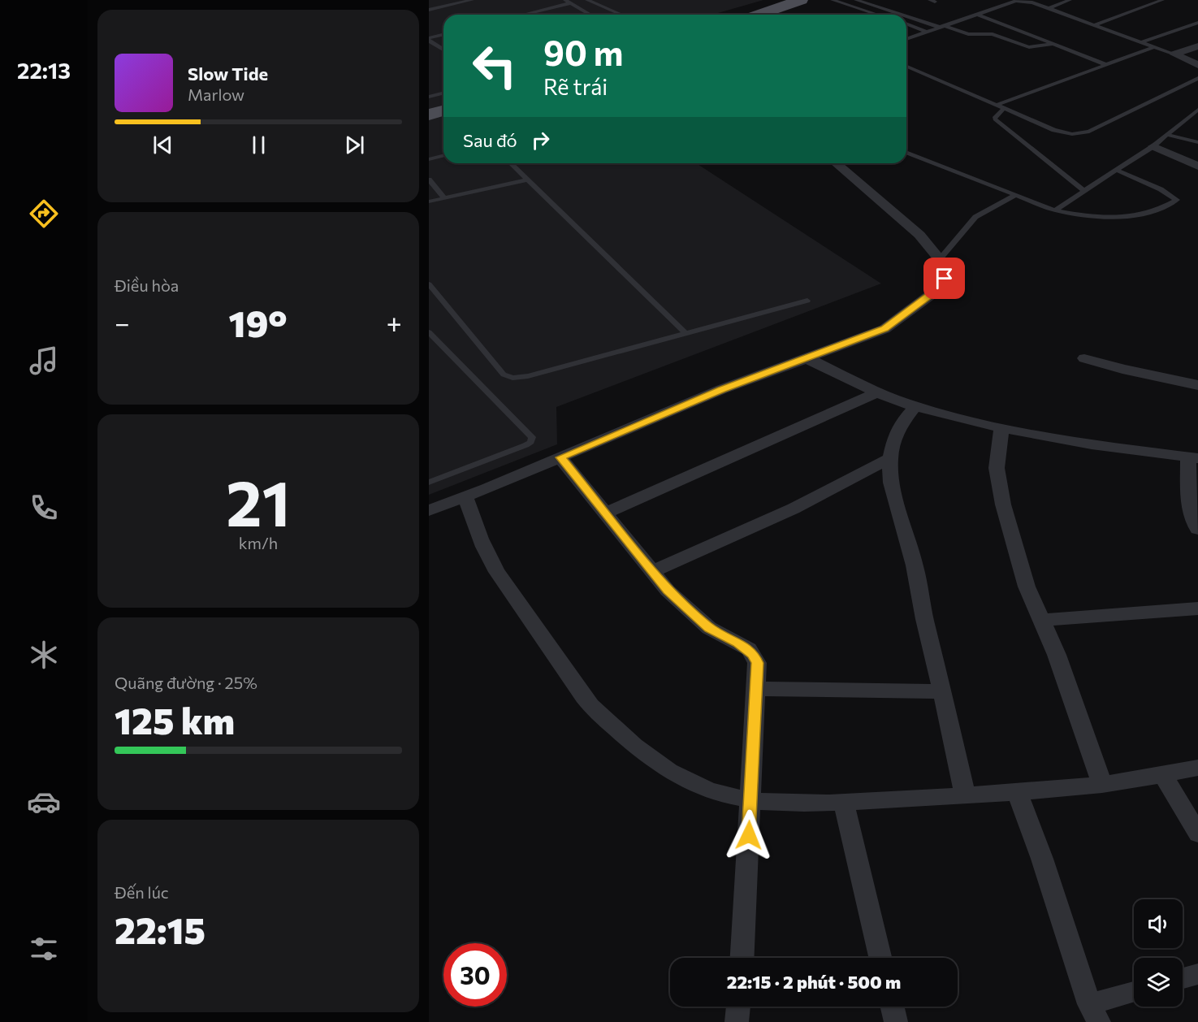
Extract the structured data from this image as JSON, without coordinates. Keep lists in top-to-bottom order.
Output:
{
  "page": {
    "tabs": "22:13",
    "turn": ["90 m", "Rẽ trái"],
    "song": ["Slow Tide", "Marlow"],
    "then": "Sau đó",
    "tile": [
      "Điều hòa",
      ["21", "km/h"],
      ["Quãng đường · 25%", "125 km"],
      ["Đến lúc", "22:15"]
    ],
    "heat": ["−", "19°", "+"],
    "limit": "30",
    "trip": "22:15 · 2 phút · 500 m"
  }
}
